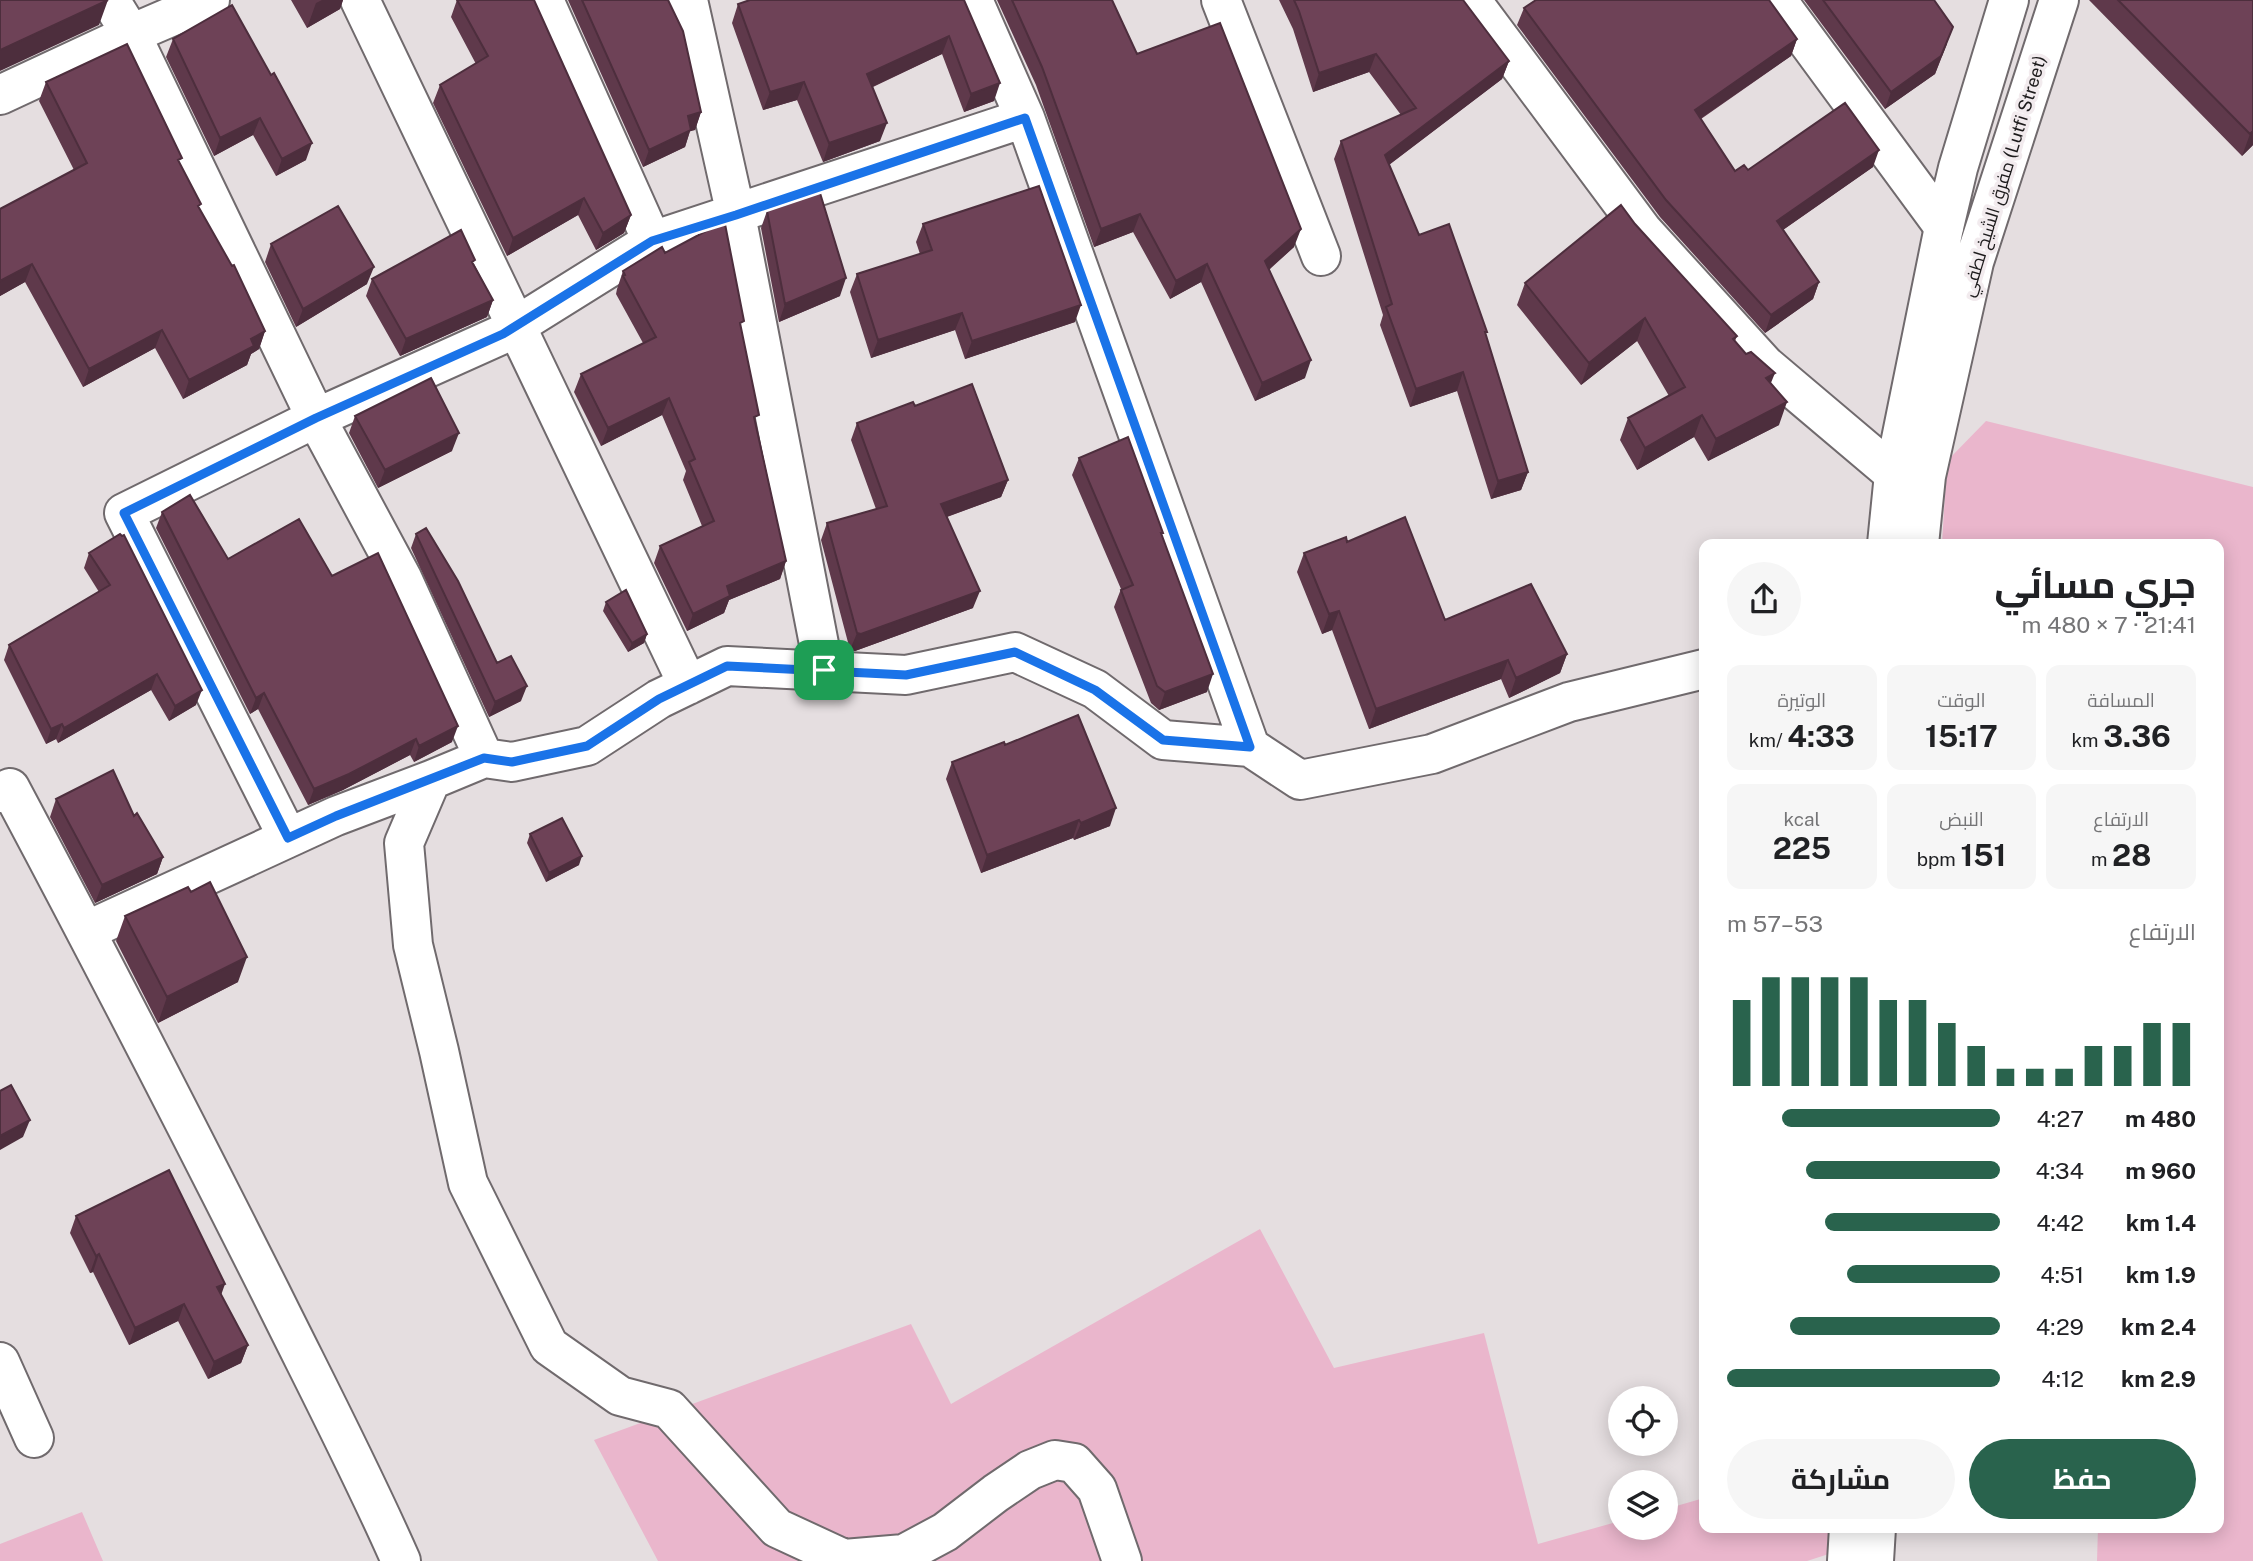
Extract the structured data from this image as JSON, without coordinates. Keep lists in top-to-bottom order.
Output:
{
  "streets": {
    "street": ["مفرق الشيخ لطفي (Lutfi Street)"]
  },
  "page": {
    "heading": ["جري مسائي", "21:41 · 7 × 480 m"],
    "stats": [
      ["المسافة", "3.36 km"],
      ["الوقت", "15:17"],
      ["الوتيرة", "4:33 /km"],
      ["الارتفاع", "28 m"],
      ["النبض", "151 bpm"],
      ["kcal", "225"]
    ],
    "chart": ["الارتفاع", "53–57 m"],
    "list": [
      {
        "name": "480 m",
        "note": "4:27"
      },
      {
        "name": "960 m",
        "note": "4:34"
      },
      {
        "name": "1.4 km",
        "note": "4:42"
      },
      {
        "name": "1.9 km",
        "note": "4:51"
      },
      {
        "name": "2.4 km",
        "note": "4:29"
      },
      {
        "name": "2.9 km",
        "note": "4:12"
      }
    ],
    "buttons": ["حفظ", "مشاركة"]
  }
}
